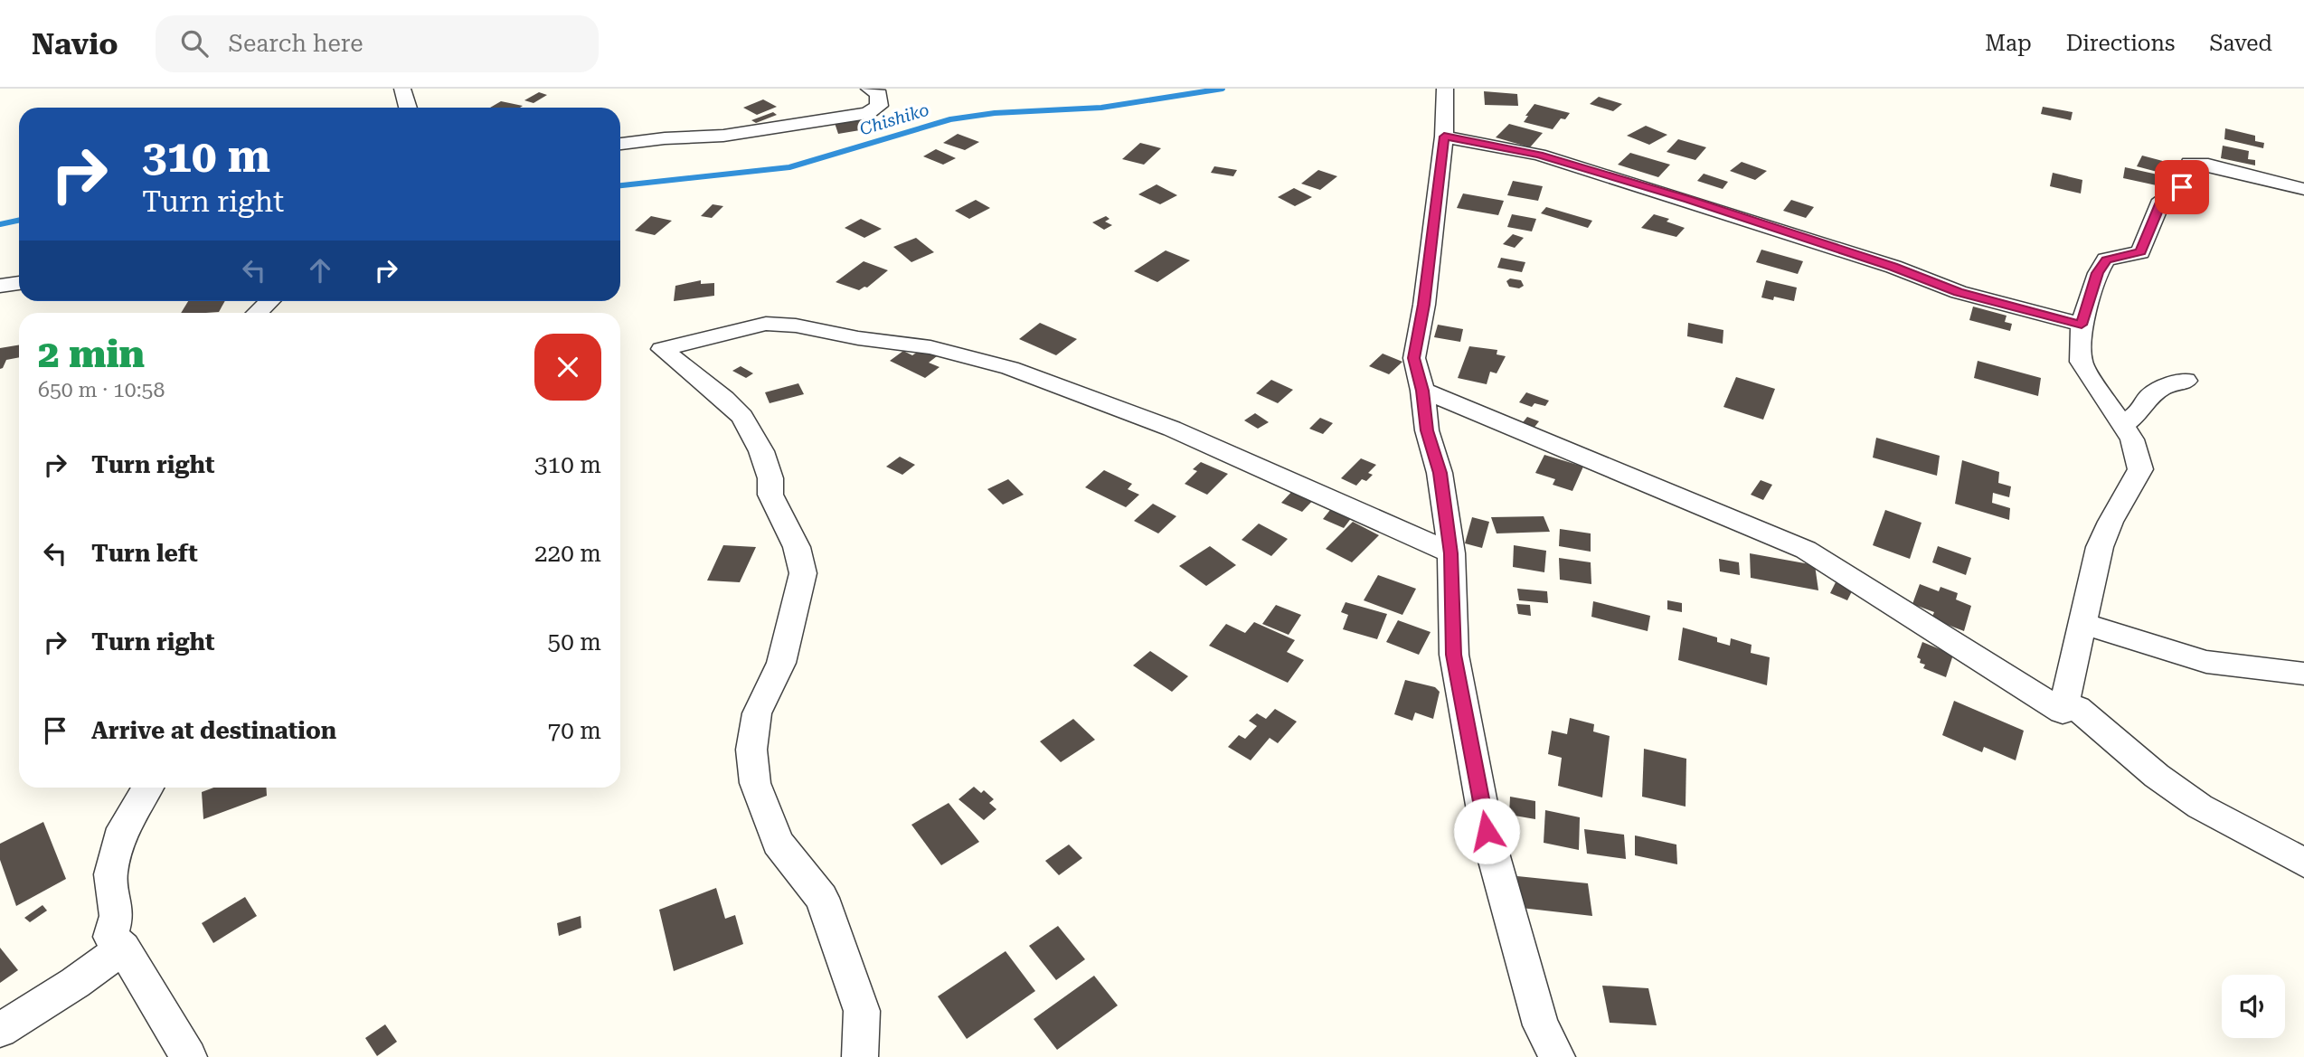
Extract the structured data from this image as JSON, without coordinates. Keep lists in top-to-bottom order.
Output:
{
  "water": ["Chishiko"],
  "page": {
    "header": "Navio",
    "search": "Search here",
    "nav": ["Map", "Directions", "Saved"],
    "turn": ["310 m", "Turn right"],
    "heading": ["2 min", "650 m · 10:58"],
    "list": [
      {
        "name": "Turn right",
        "value": "310 m"
      },
      {
        "name": "Turn left",
        "value": "220 m"
      },
      {
        "name": "Turn right",
        "value": "50 m"
      },
      {
        "name": "Arrive at destination",
        "value": "70 m"
      }
    ]
  }
}
